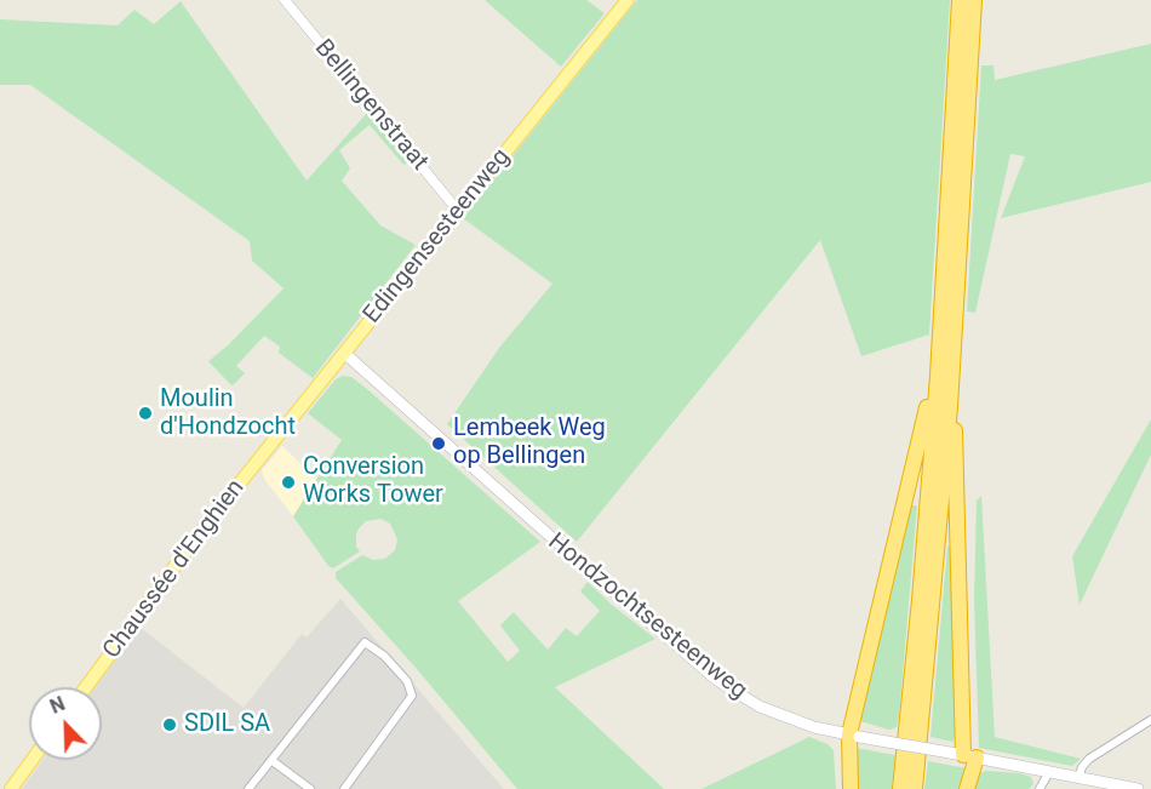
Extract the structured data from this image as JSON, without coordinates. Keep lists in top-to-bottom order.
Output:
{
  "streets": {
    "main road": ["Edingensesteenweg", "Chaussée d'Enghien", "Hondzochtsesteenweg"],
    "street": ["Bellingenstraat"]
  },
  "crossings": [
    ["Bellingenstraat", "Edingensesteenweg"],
    ["Edingensesteenweg", "Chaussée d'Enghien"],
    ["Edingensesteenweg", "Hondzochtsesteenweg"]
  ],
  "places": [
    "Moulin d'Hondzocht",
    "Lembeek Weg op Bellingen",
    "Conversion Works Tower",
    "SDIL SA"
  ],
  "north": "top left"
}
